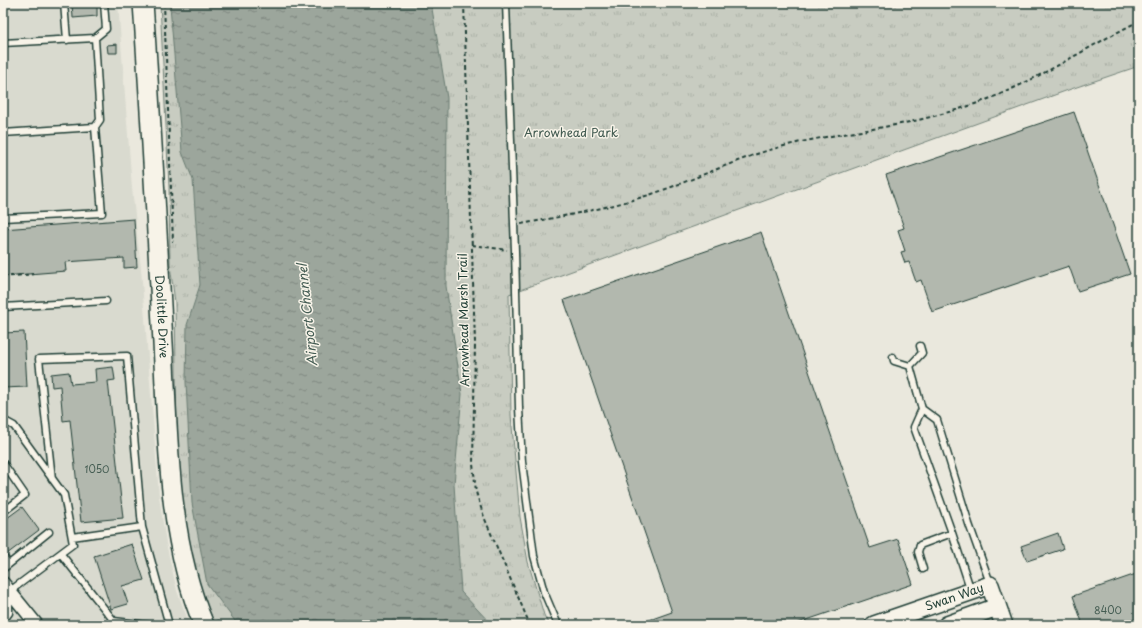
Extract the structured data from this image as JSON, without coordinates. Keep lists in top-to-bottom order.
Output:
{
  "streets": {
    "main road": ["Doolittle Drive", "Swan Way"],
    "path": ["Arrowhead Marsh Trail"]
  },
  "water": ["Airport Channel"],
  "parks": ["Arrowhead Park"],
  "house_numbers": ["1050", "8400"]
}
